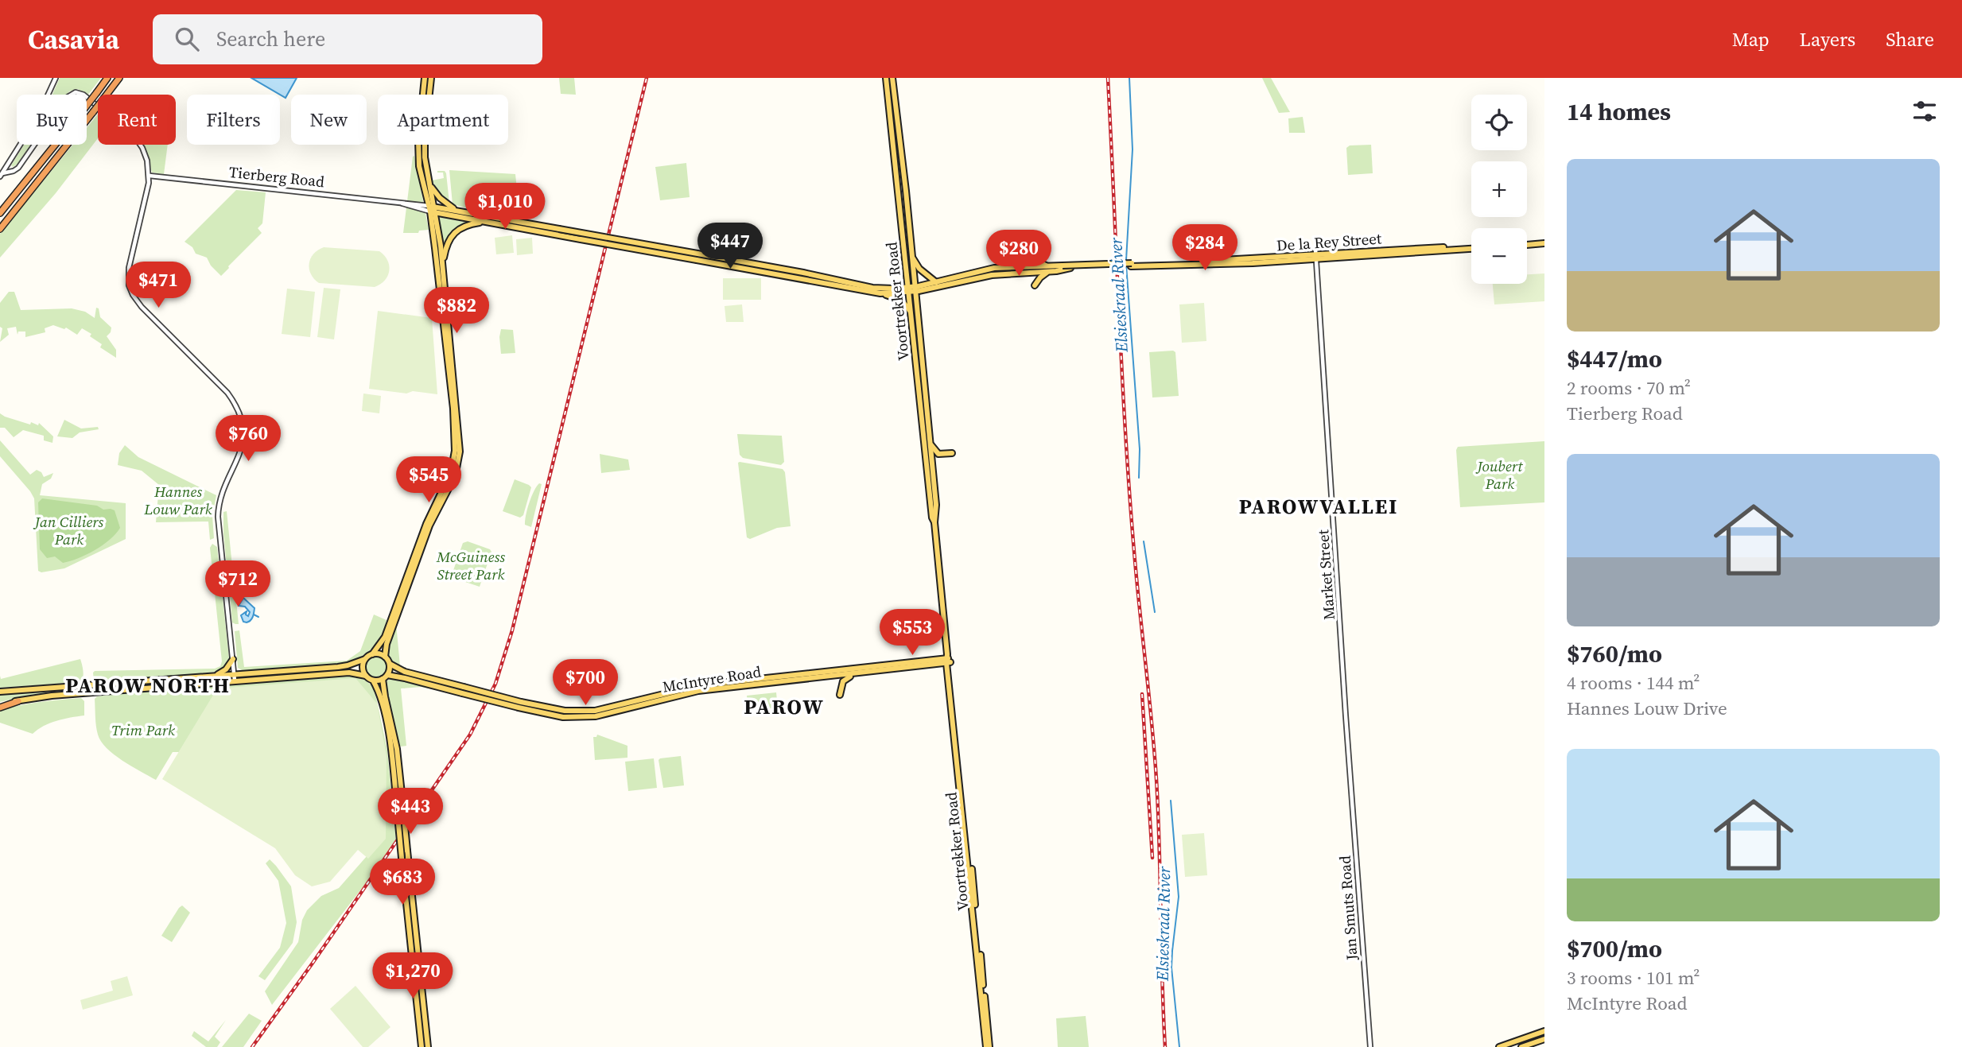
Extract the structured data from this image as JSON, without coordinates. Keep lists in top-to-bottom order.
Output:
{
  "streets": {
    "main road": [
      "Tierberg Road",
      "De la Rey Street",
      "Voortrekker Road",
      "McIntyre Road"
    ],
    "street": ["Market Street", "Jan Smuts Road"]
  },
  "crossings": [
    ["Tierberg Road", "De la Rey Street"],
    ["Tierberg Road", "Voortrekker Road"],
    ["De la Rey Street", "Voortrekker Road"],
    ["De la Rey Street", "Market Street"],
    ["Voortrekker Road", "McIntyre Road"],
    ["Market Street", "Jan Smuts Road"]
  ],
  "districts": ["PAROWVALLEI", "PAROW NORTH", "PAROW"],
  "water": ["Elsieskraal River"],
  "parks": [
    "Joubert Park",
    "Hannes Louw Park",
    "Jan Cilliers Park",
    "McGuiness Street Park",
    "Trim Park"
  ],
  "page": {
    "header": "Casavia",
    "search": "Search here",
    "nav": ["Map", "Layers", "Share"],
    "heading": "14 homes",
    "map_buttons": ["+", "−"],
    "chip": [
      "Buy",
      "Rent",
      "Filters",
      "New",
      "Apartment"
    ],
    "list": [
      {
        "name": "$447/mo",
        "note": "2 rooms · 70 m² · Tierberg Road"
      },
      {
        "name": "$760/mo",
        "note": "4 rooms · 144 m² · Hannes Louw Drive"
      },
      {
        "name": "$700/mo",
        "note": "3 rooms · 101 m² · McIntyre Road"
      }
    ],
    "price": [
      "$1,010",
      "$447",
      "$284",
      "$280",
      "$471",
      "$882",
      "$760",
      "$545",
      "$712",
      "$553",
      "$700",
      "$443",
      "$683",
      "$1,270"
    ]
  }
}
